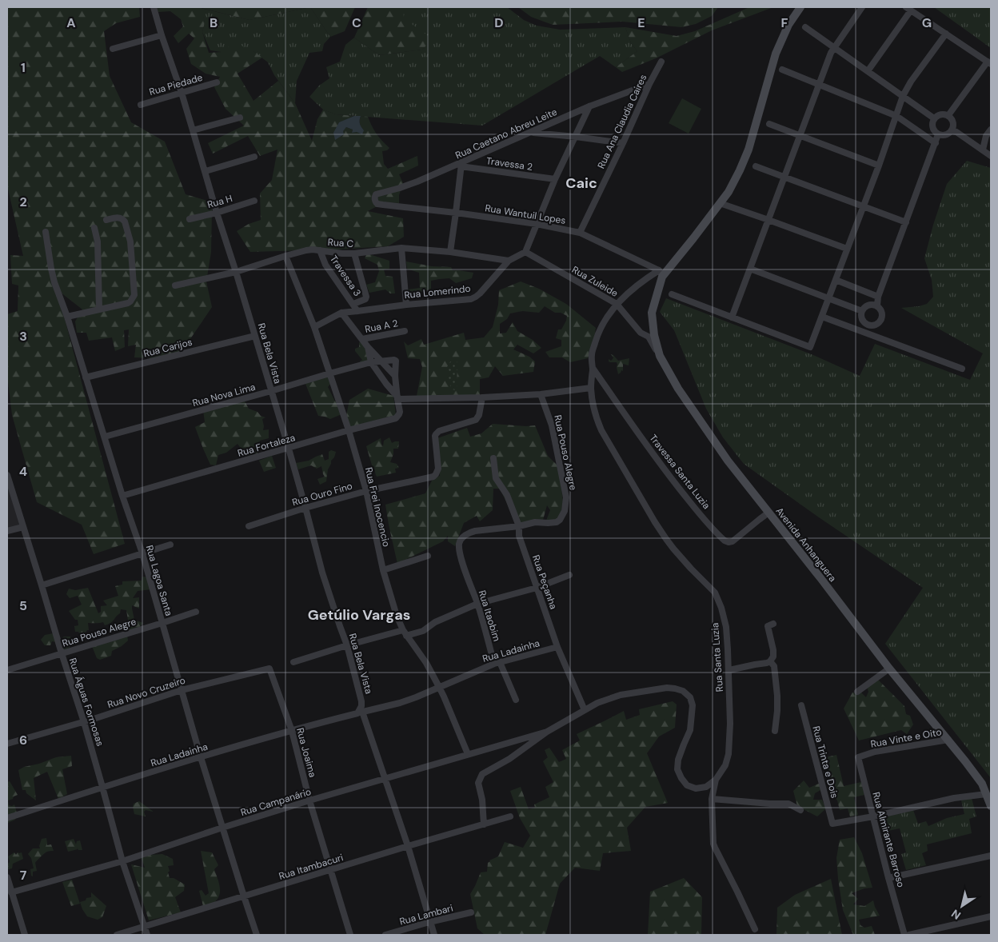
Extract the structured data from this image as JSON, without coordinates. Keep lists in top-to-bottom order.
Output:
{
  "streets": {
    "street": [
      "Rua Piedade",
      "Rua Ana Claudia Caires",
      "Rua Caetano Abreu Leite",
      "Travessa 2",
      "Rua H",
      "Rua Wantuil Lopes",
      "Rua C",
      "Travessa 3",
      "Rua Zuleide",
      "Rua Lomerindo",
      "Rua A 2",
      "Rua Carijos",
      "Rua Bela Vista",
      "Rua Nova Lima",
      "Rua Fortaleza",
      "Rua Pouso Alegre",
      "Travessa Santa Luzia",
      "Rua Ouro Fino",
      "Rua Frei Inocencio",
      "Avenida Anhanguera",
      "Rua Lagoa Santa",
      "Rua Peçanha",
      "Rua Itaobim",
      "Rua Ladainha",
      "Rua Santa Luzia",
      "Rua Novo Cruzeiro",
      "Rua Águas Formosas",
      "Rua Vinte e Oito",
      "Rua Joaima",
      "Rua Trinta e Dois",
      "Rua Campanário",
      "Rua Almirante Barroso",
      "Rua Itambacuri",
      "Rua Lambari"
    ]
  },
  "crossings": [
    ["Rua Piedade", "Rua Bela Vista"],
    ["Rua Ana Claudia Caires", "Rua Caetano Abreu Leite"],
    ["Rua Ana Claudia Caires", "Rua Wantuil Lopes"],
    ["Rua Caetano Abreu Leite", "Travessa 2"],
    ["Rua Caetano Abreu Leite", "Rua Wantuil Lopes"],
    ["Rua H", "Rua Bela Vista"],
    ["Rua Wantuil Lopes", "Avenida Anhanguera"],
    ["Rua Wantuil Lopes", "Rua Santa Luzia"],
    ["Rua C", "Travessa 3"],
    ["Rua C", "Rua Lomerindo"],
    ["Rua C", "Rua Bela Vista"],
    ["Rua C", "Rua Frei Inocencio"],
    ["Travessa 3", "Rua Lomerindo"],
    ["Rua Zuleide", "Rua Lomerindo"],
    ["Rua Zuleide", "Avenida Anhanguera"],
    ["Rua Zuleide", "Rua Santa Luzia"],
    ["Rua Carijos", "Rua Bela Vista"],
    ["Rua Carijos", "Rua Lagoa Santa"],
    ["Rua Bela Vista", "Rua Nova Lima"],
    ["Rua Bela Vista", "Rua Fortaleza"],
    ["Rua Bela Vista", "Rua Ouro Fino"],
    ["Rua Bela Vista", "Rua Ladainha"],
    ["Rua Bela Vista", "Rua Campanário"],
    ["Rua Bela Vista", "Rua Itambacuri"],
    ["Rua Bela Vista", "Rua Lambari"],
    ["Rua Nova Lima", "Rua Fortaleza"],
    ["Rua Nova Lima", "Rua Frei Inocencio"],
    ["Rua Nova Lima", "Rua Lagoa Santa"],
    ["Rua Fortaleza", "Rua Frei Inocencio"],
    ["Rua Fortaleza", "Rua Lagoa Santa"],
    ["Rua Pouso Alegre", "Rua Lagoa Santa"],
    ["Rua Pouso Alegre", "Rua Peçanha"],
    ["Rua Pouso Alegre", "Rua Itaobim"],
    ["Rua Pouso Alegre", "Rua Águas Formosas"],
    ["Travessa Santa Luzia", "Avenida Anhanguera"],
    ["Travessa Santa Luzia", "Rua Santa Luzia"],
    ["Rua Ouro Fino", "Rua Frei Inocencio"],
    ["Rua Frei Inocencio", "Rua Ladainha"],
    ["Rua Frei Inocencio", "Rua Campanário"],
    ["Avenida Anhanguera", "Rua Santa Luzia"],
    ["Avenida Anhanguera", "Rua Vinte e Oito"],
    ["Rua Lagoa Santa", "Rua Ladainha"],
    ["Rua Lagoa Santa", "Rua Novo Cruzeiro"],
    ["Rua Lagoa Santa", "Rua Campanário"],
    ["Rua Lagoa Santa", "Rua Itambacuri"],
    ["Rua Peçanha", "Rua Ladainha"],
    ["Rua Peçanha", "Rua Campanário"],
    ["Rua Itaobim", "Rua Ladainha"],
    ["Rua Ladainha", "Rua Águas Formosas"],
    ["Rua Ladainha", "Rua Joaima"],
    ["Rua Santa Luzia", "Rua Campanário"],
    ["Rua Novo Cruzeiro", "Rua Águas Formosas"],
    ["Rua Novo Cruzeiro", "Rua Joaima"],
    ["Rua Águas Formosas", "Rua Campanário"],
    ["Rua Águas Formosas", "Rua Itambacuri"],
    ["Rua Vinte e Oito", "Rua Almirante Barroso"],
    ["Rua Joaima", "Rua Campanário"],
    ["Rua Joaima", "Rua Itambacuri"],
    ["Rua Trinta e Dois", "Rua Almirante Barroso"],
    ["Rua Campanário", "Rua Itambacuri"]
  ],
  "districts": ["Caic", "Getúlio Vargas"],
  "north": "bottom left",
  "grid": {
    "columns": [
      "A",
      "B",
      "C",
      "D",
      "E",
      "F",
      "G"
    ],
    "rows": [
      "1",
      "2",
      "3",
      "4",
      "5",
      "6",
      "7"
    ]
  }
}
